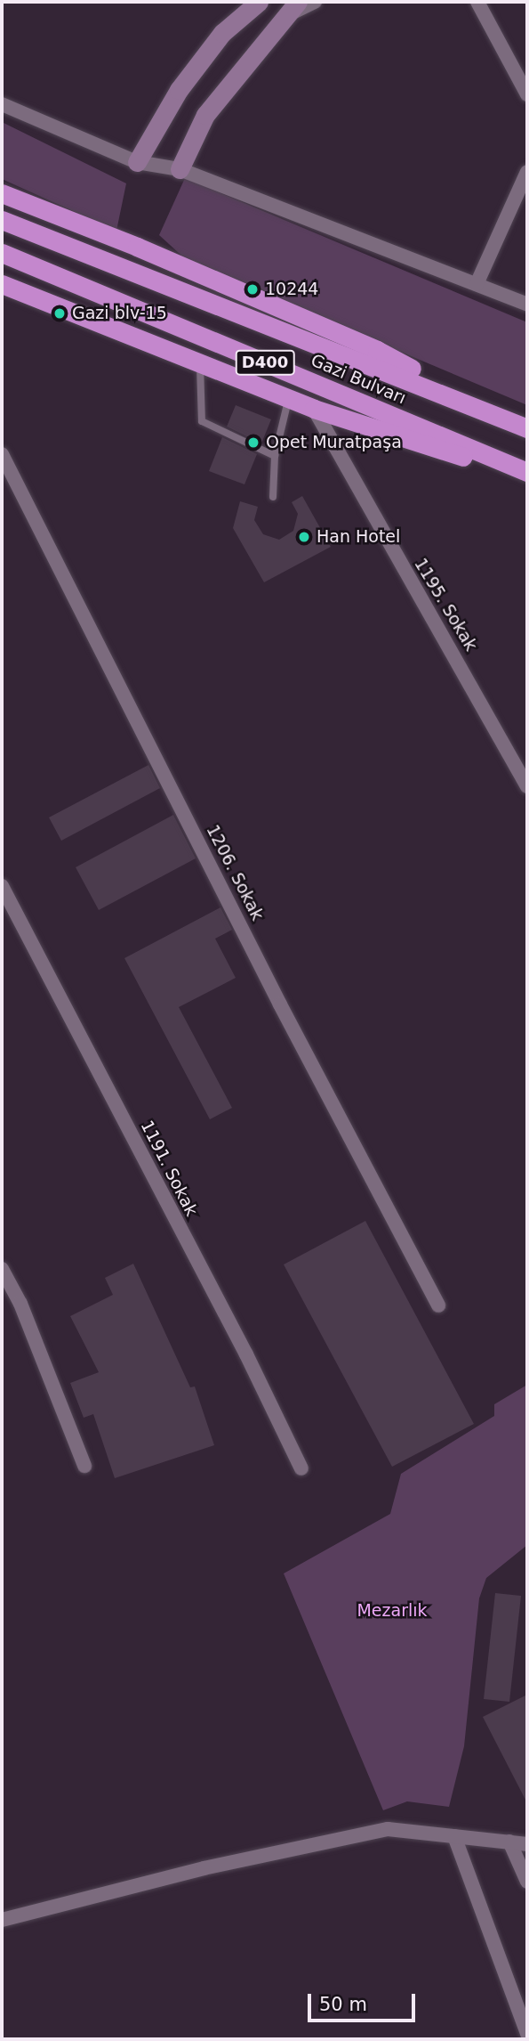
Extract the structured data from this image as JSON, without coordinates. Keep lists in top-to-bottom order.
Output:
{
  "streets": {
    "highway": ["D400", "Gazi Bulvarı"],
    "street": ["1195. Sokak", "1206. Sokak", "1191. Sokak"]
  },
  "parks": ["Mezarlık"],
  "places": [
    "10244",
    "Gazi blv-15",
    "Opet Muratpaşa",
    "Han Hotel"
  ],
  "scale_bar": "50 m"
}
